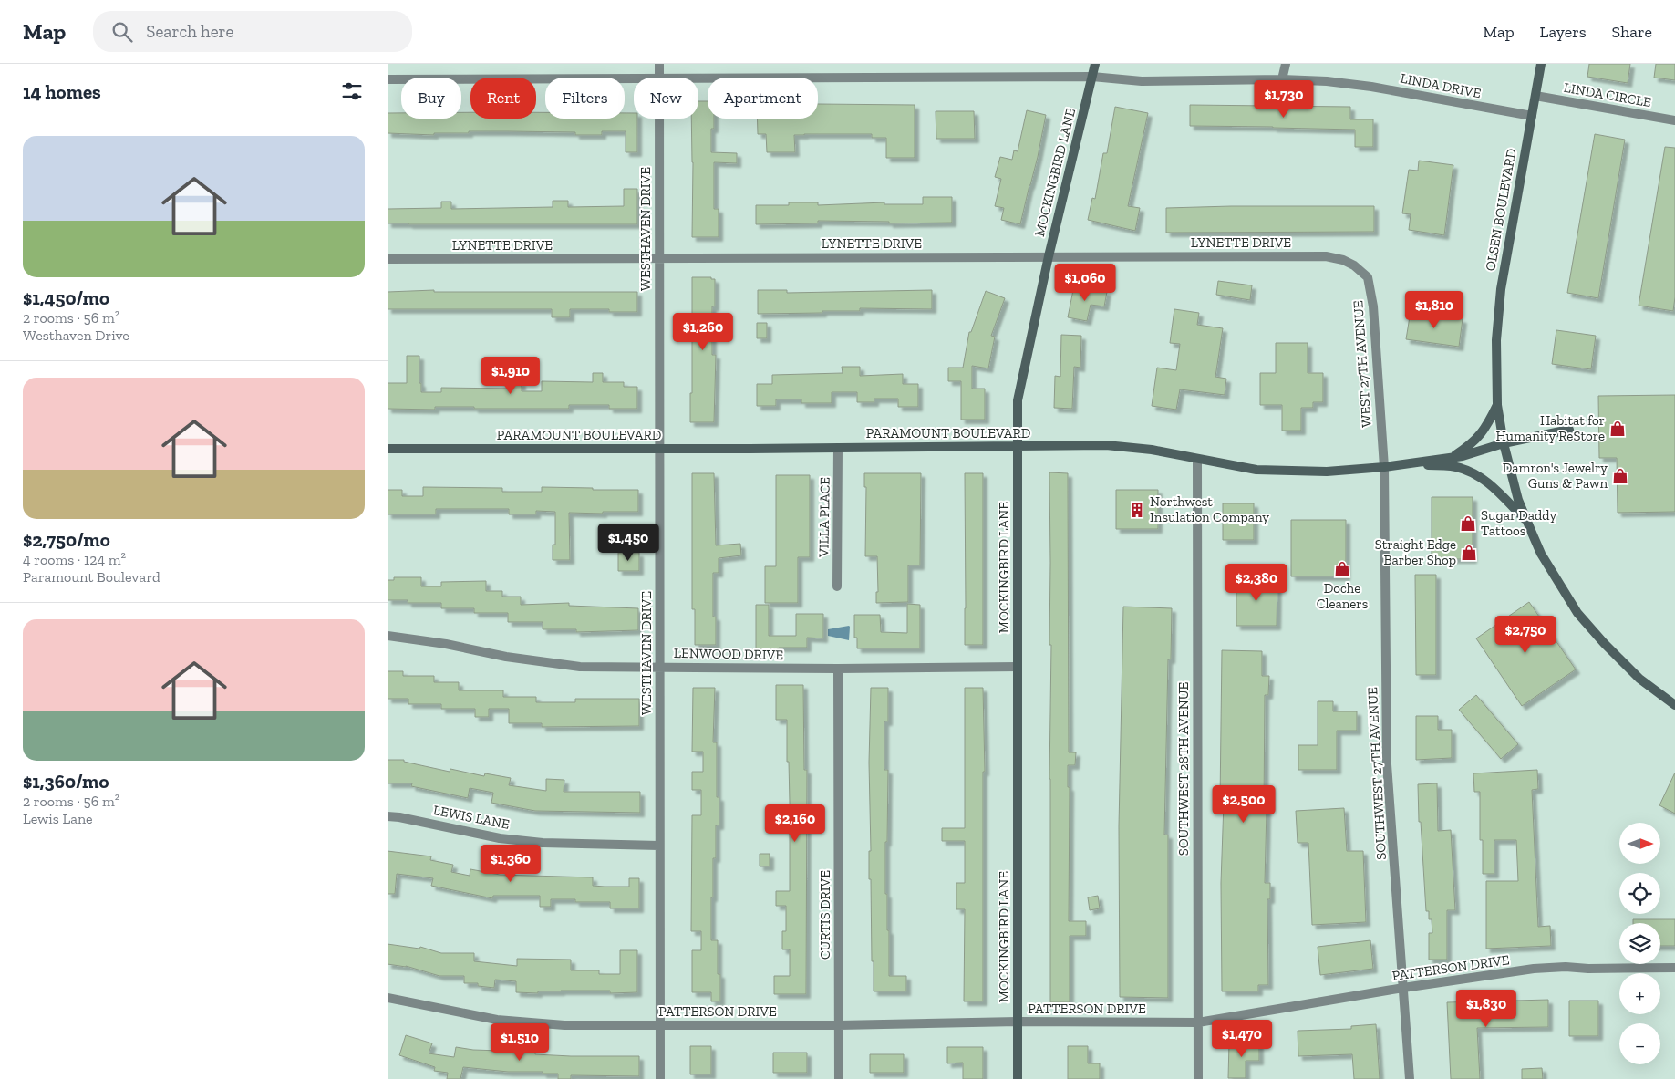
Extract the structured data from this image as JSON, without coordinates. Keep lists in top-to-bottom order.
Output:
{
  "streets": {
    "main road": ["MOCKINGBIRD LANE", "OLSEN BOULEVARD", "PARAMOUNT BOULEVARD"],
    "street": [
      "LINDA DRIVE",
      "LINDA CIRCLE",
      "WESTHAVEN DRIVE",
      "LYNETTE DRIVE",
      "WEST 27TH AVENUE",
      "VILLA PLACE",
      "LENWOOD DRIVE",
      "SOUTHWEST 28TH AVENUE",
      "SOUTHWEST 27TH AVENUE",
      "LEWIS LANE",
      "CURTIS DRIVE",
      "PATTERSON DRIVE"
    ]
  },
  "crossings": [
    ["LINDA DRIVE", "MOCKINGBIRD LANE"],
    ["LINDA DRIVE", "OLSEN BOULEVARD"],
    ["LINDA CIRCLE", "OLSEN BOULEVARD"],
    ["MOCKINGBIRD LANE", "LYNETTE DRIVE"],
    ["MOCKINGBIRD LANE", "PARAMOUNT BOULEVARD"],
    ["MOCKINGBIRD LANE", "LENWOOD DRIVE"],
    ["MOCKINGBIRD LANE", "PATTERSON DRIVE"],
    ["OLSEN BOULEVARD", "PARAMOUNT BOULEVARD"],
    ["WESTHAVEN DRIVE", "LYNETTE DRIVE"],
    ["WESTHAVEN DRIVE", "PARAMOUNT BOULEVARD"],
    ["WESTHAVEN DRIVE", "LENWOOD DRIVE"],
    ["WESTHAVEN DRIVE", "LEWIS LANE"],
    ["WESTHAVEN DRIVE", "PATTERSON DRIVE"],
    ["LYNETTE DRIVE", "WEST 27TH AVENUE"],
    ["WEST 27TH AVENUE", "PARAMOUNT BOULEVARD"],
    ["WEST 27TH AVENUE", "SOUTHWEST 27TH AVENUE"],
    ["PARAMOUNT BOULEVARD", "VILLA PLACE"],
    ["PARAMOUNT BOULEVARD", "SOUTHWEST 28TH AVENUE"],
    ["PARAMOUNT BOULEVARD", "SOUTHWEST 27TH AVENUE"],
    ["LENWOOD DRIVE", "CURTIS DRIVE"],
    ["SOUTHWEST 28TH AVENUE", "PATTERSON DRIVE"],
    ["SOUTHWEST 27TH AVENUE", "PATTERSON DRIVE"],
    ["CURTIS DRIVE", "PATTERSON DRIVE"]
  ],
  "places": {
    "shop": [
      "Habitat for Humanity ReStore",
      "Damron's Jewelry Guns & Pawn",
      "Sugar Daddy Tattoos",
      "Straight Edge Barber Shop",
      "Doche Cleaners"
    ],
    "building": ["Northwest Insulation Company"]
  },
  "north": "right",
  "page": {
    "header": "Map",
    "search": "Search here",
    "nav": ["Map", "Layers", "Share"],
    "heading": "14 homes",
    "chip": [
      "Buy",
      "Rent",
      "Filters",
      "New",
      "Apartment"
    ],
    "price": [
      "$1,730",
      "$1,060",
      "$1,810",
      "$1,260",
      "$1,910",
      "$1,450",
      "$2,380",
      "$2,750",
      "$2,500",
      "$2,160",
      "$1,360",
      "$1,830",
      "$1,470",
      "$1,510"
    ],
    "list": [
      {
        "name": "$1,450/mo",
        "note": "2 rooms · 56 m² · Westhaven Drive"
      },
      {
        "name": "$2,750/mo",
        "note": "4 rooms · 124 m² · Paramount Boulevard"
      },
      {
        "name": "$1,360/mo",
        "note": "2 rooms · 56 m² · Lewis Lane"
      }
    ],
    "map_buttons": ["+", "−"]
  }
}
